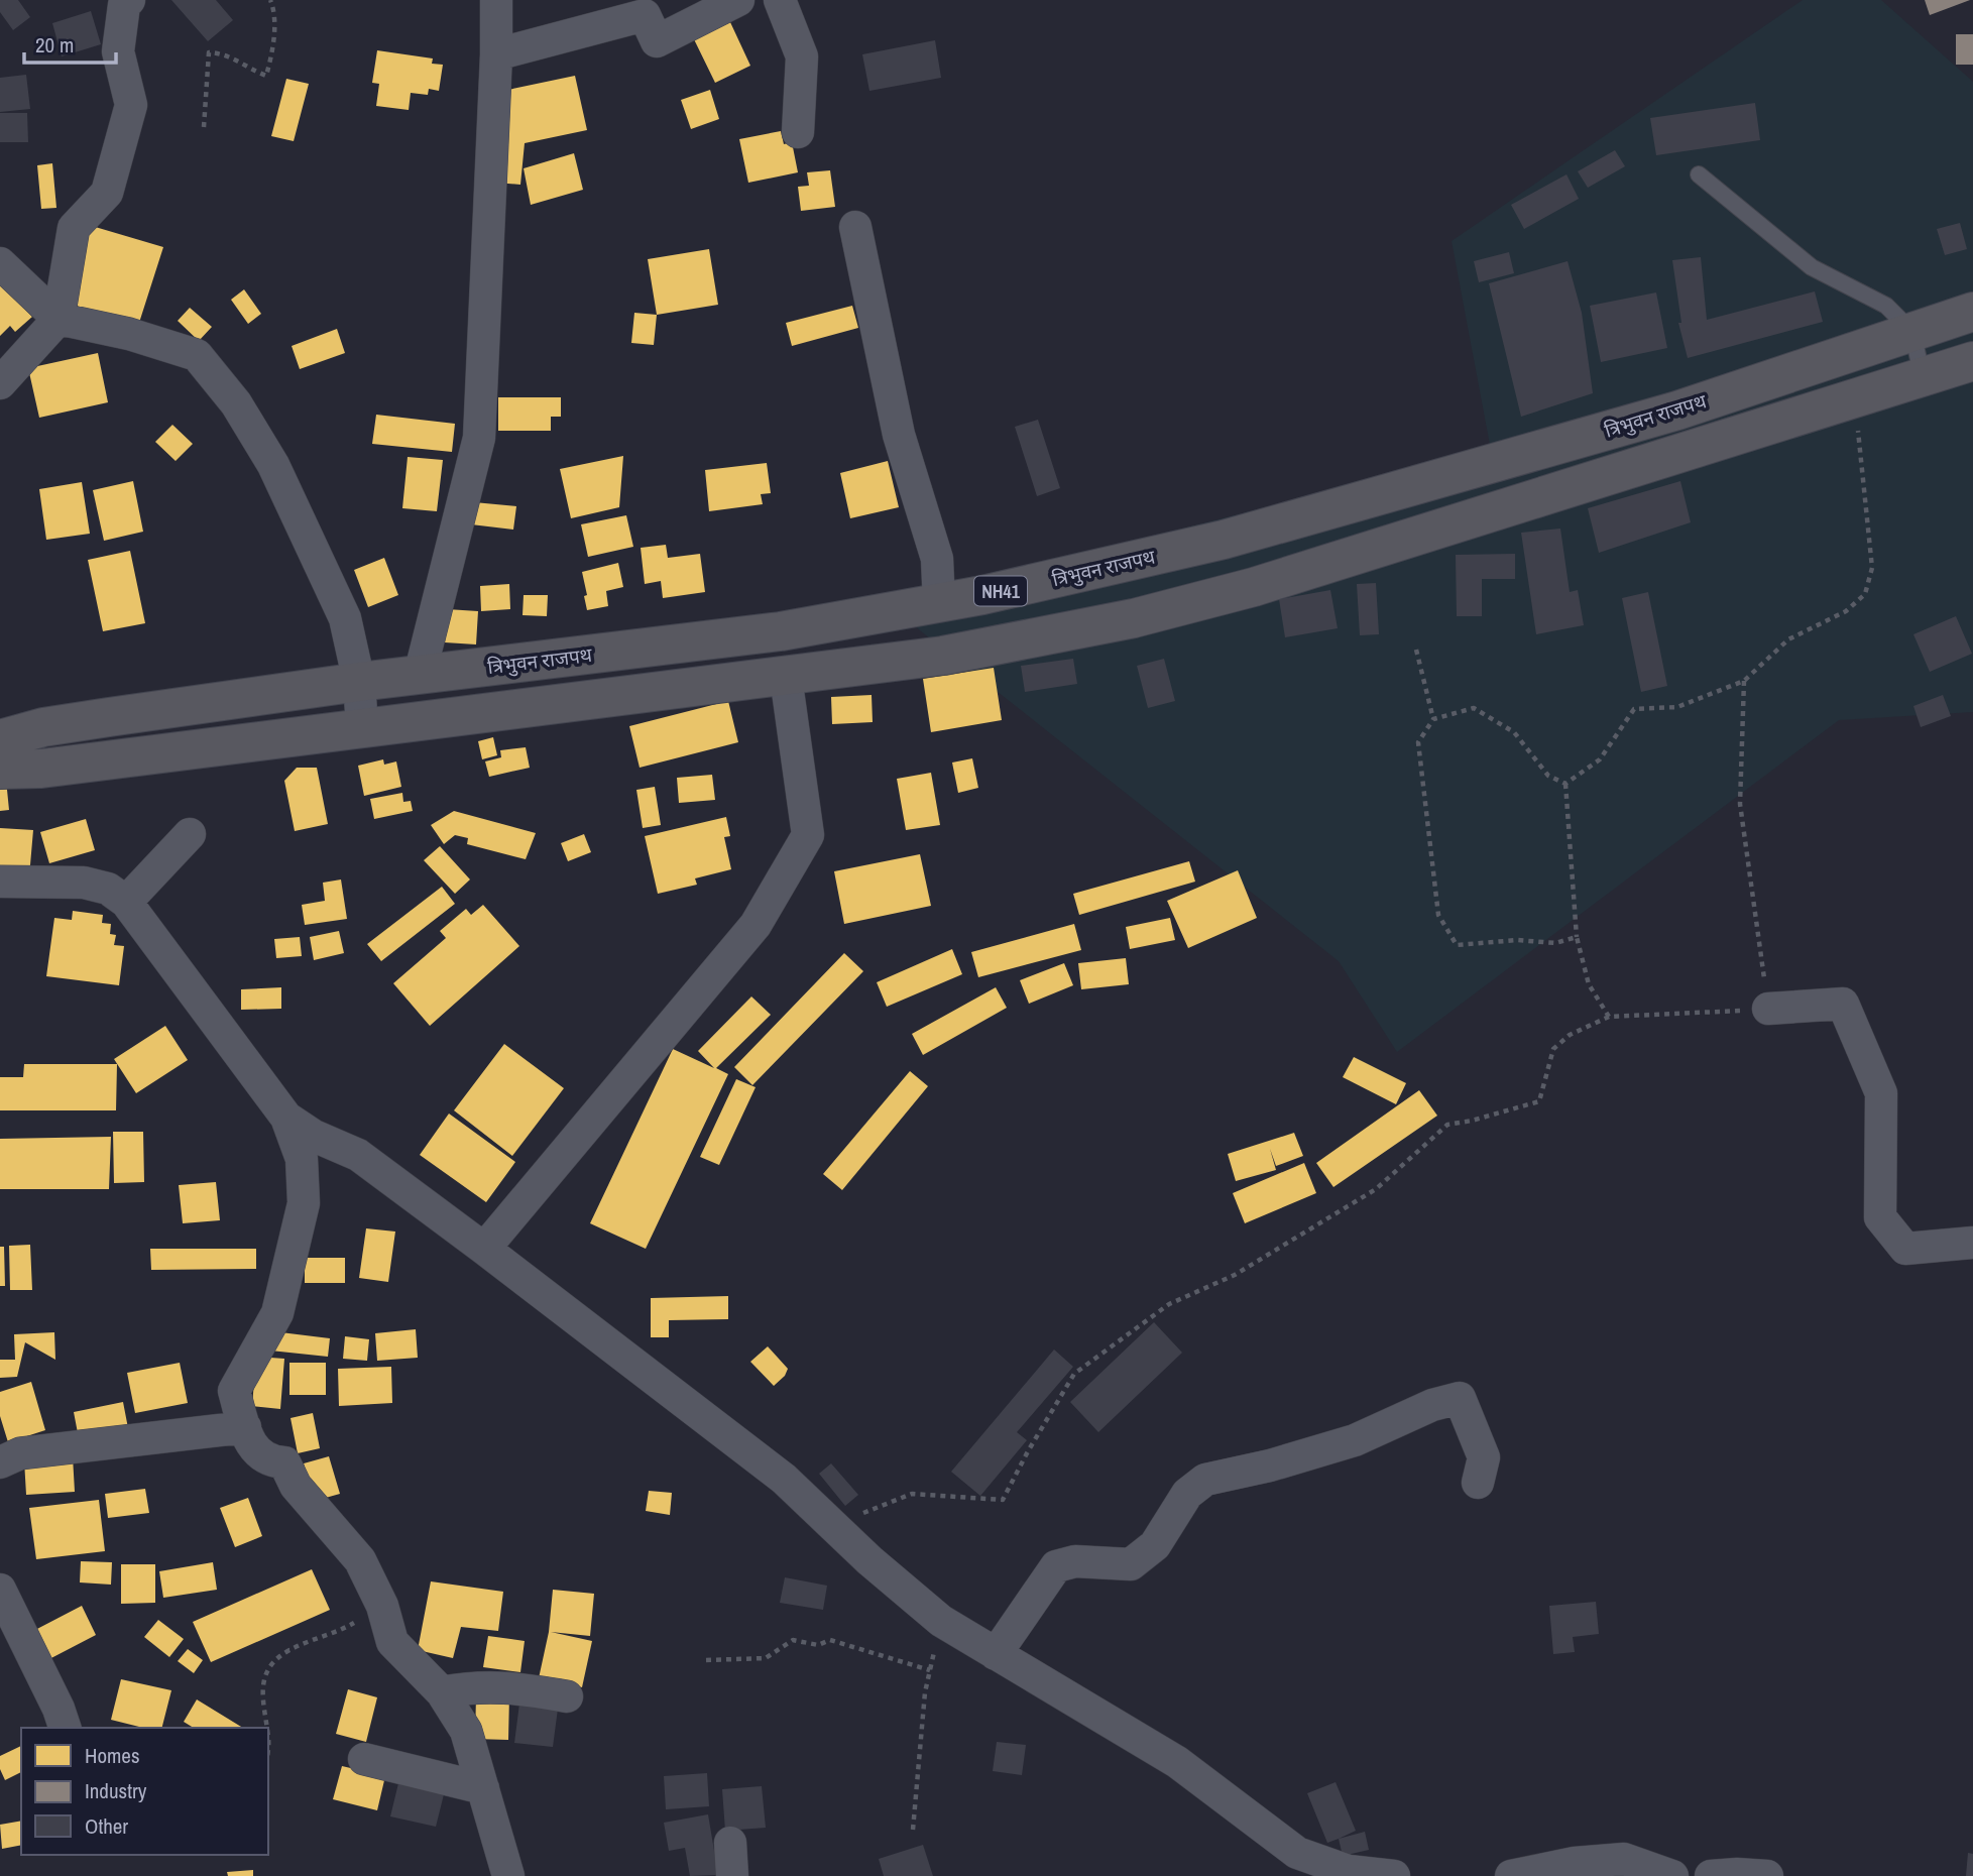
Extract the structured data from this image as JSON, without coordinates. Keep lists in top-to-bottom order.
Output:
{
  "streets": {
    "highway": ["त्रिभुवन राजपथ", "NH41"]
  },
  "legend": ["Homes", "Industry", "Other"],
  "scale_bar": "20 m"
}
